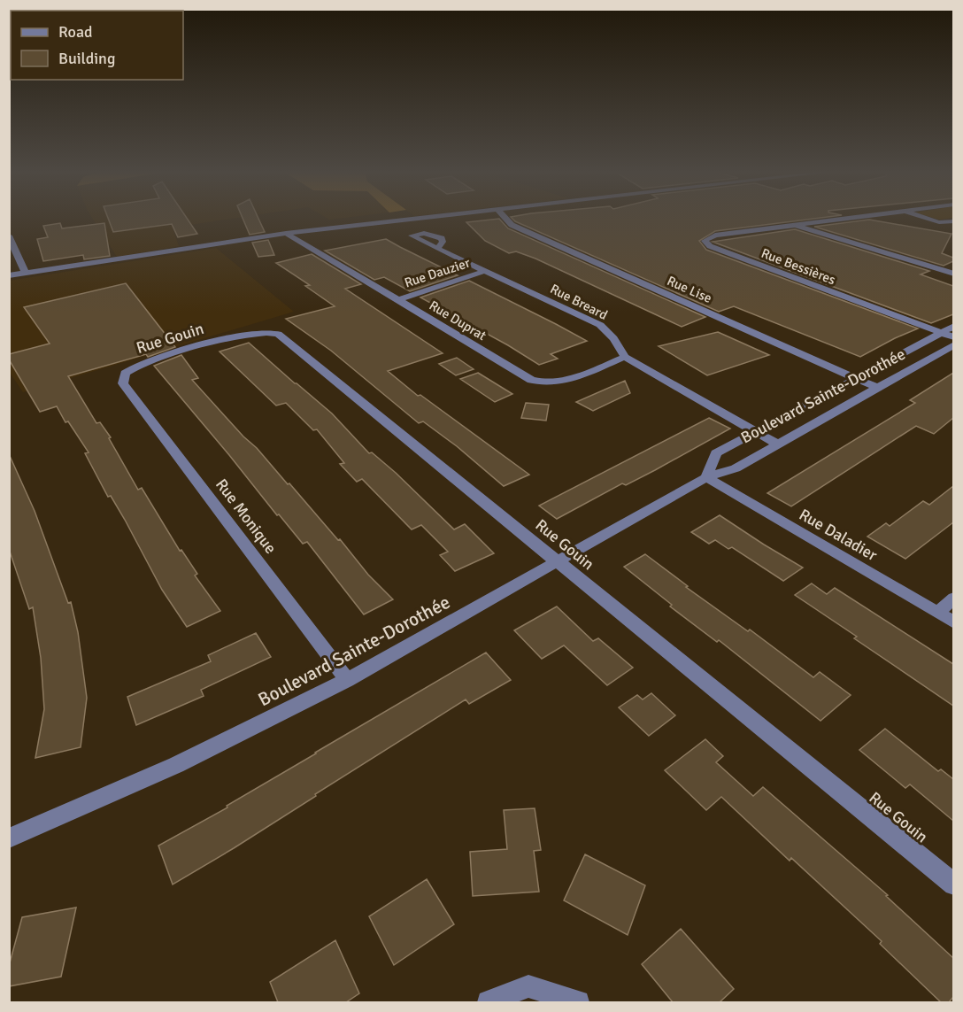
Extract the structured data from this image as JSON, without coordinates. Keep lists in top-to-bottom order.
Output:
{
  "streets": {
    "street": [
      "Rue Bessières",
      "Rue Dauzier",
      "Rue Lise",
      "Rue Breard",
      "Rue Duprat",
      "Rue Gouin",
      "Boulevard Sainte-Dorothée",
      "Rue Monique",
      "Rue Daladier"
    ]
  },
  "crossings": [
    ["Rue Bessières", "Boulevard Sainte-Dorothée"],
    ["Rue Dauzier", "Rue Breard"],
    ["Rue Dauzier", "Rue Duprat"],
    ["Rue Lise", "Boulevard Sainte-Dorothée"],
    ["Rue Breard", "Rue Duprat"],
    ["Rue Breard", "Boulevard Sainte-Dorothée"],
    ["Rue Gouin", "Boulevard Sainte-Dorothée"],
    ["Rue Gouin", "Rue Monique"],
    ["Boulevard Sainte-Dorothée", "Rue Monique"],
    ["Boulevard Sainte-Dorothée", "Rue Daladier"]
  ],
  "legend": ["Road", "Building"]
}
